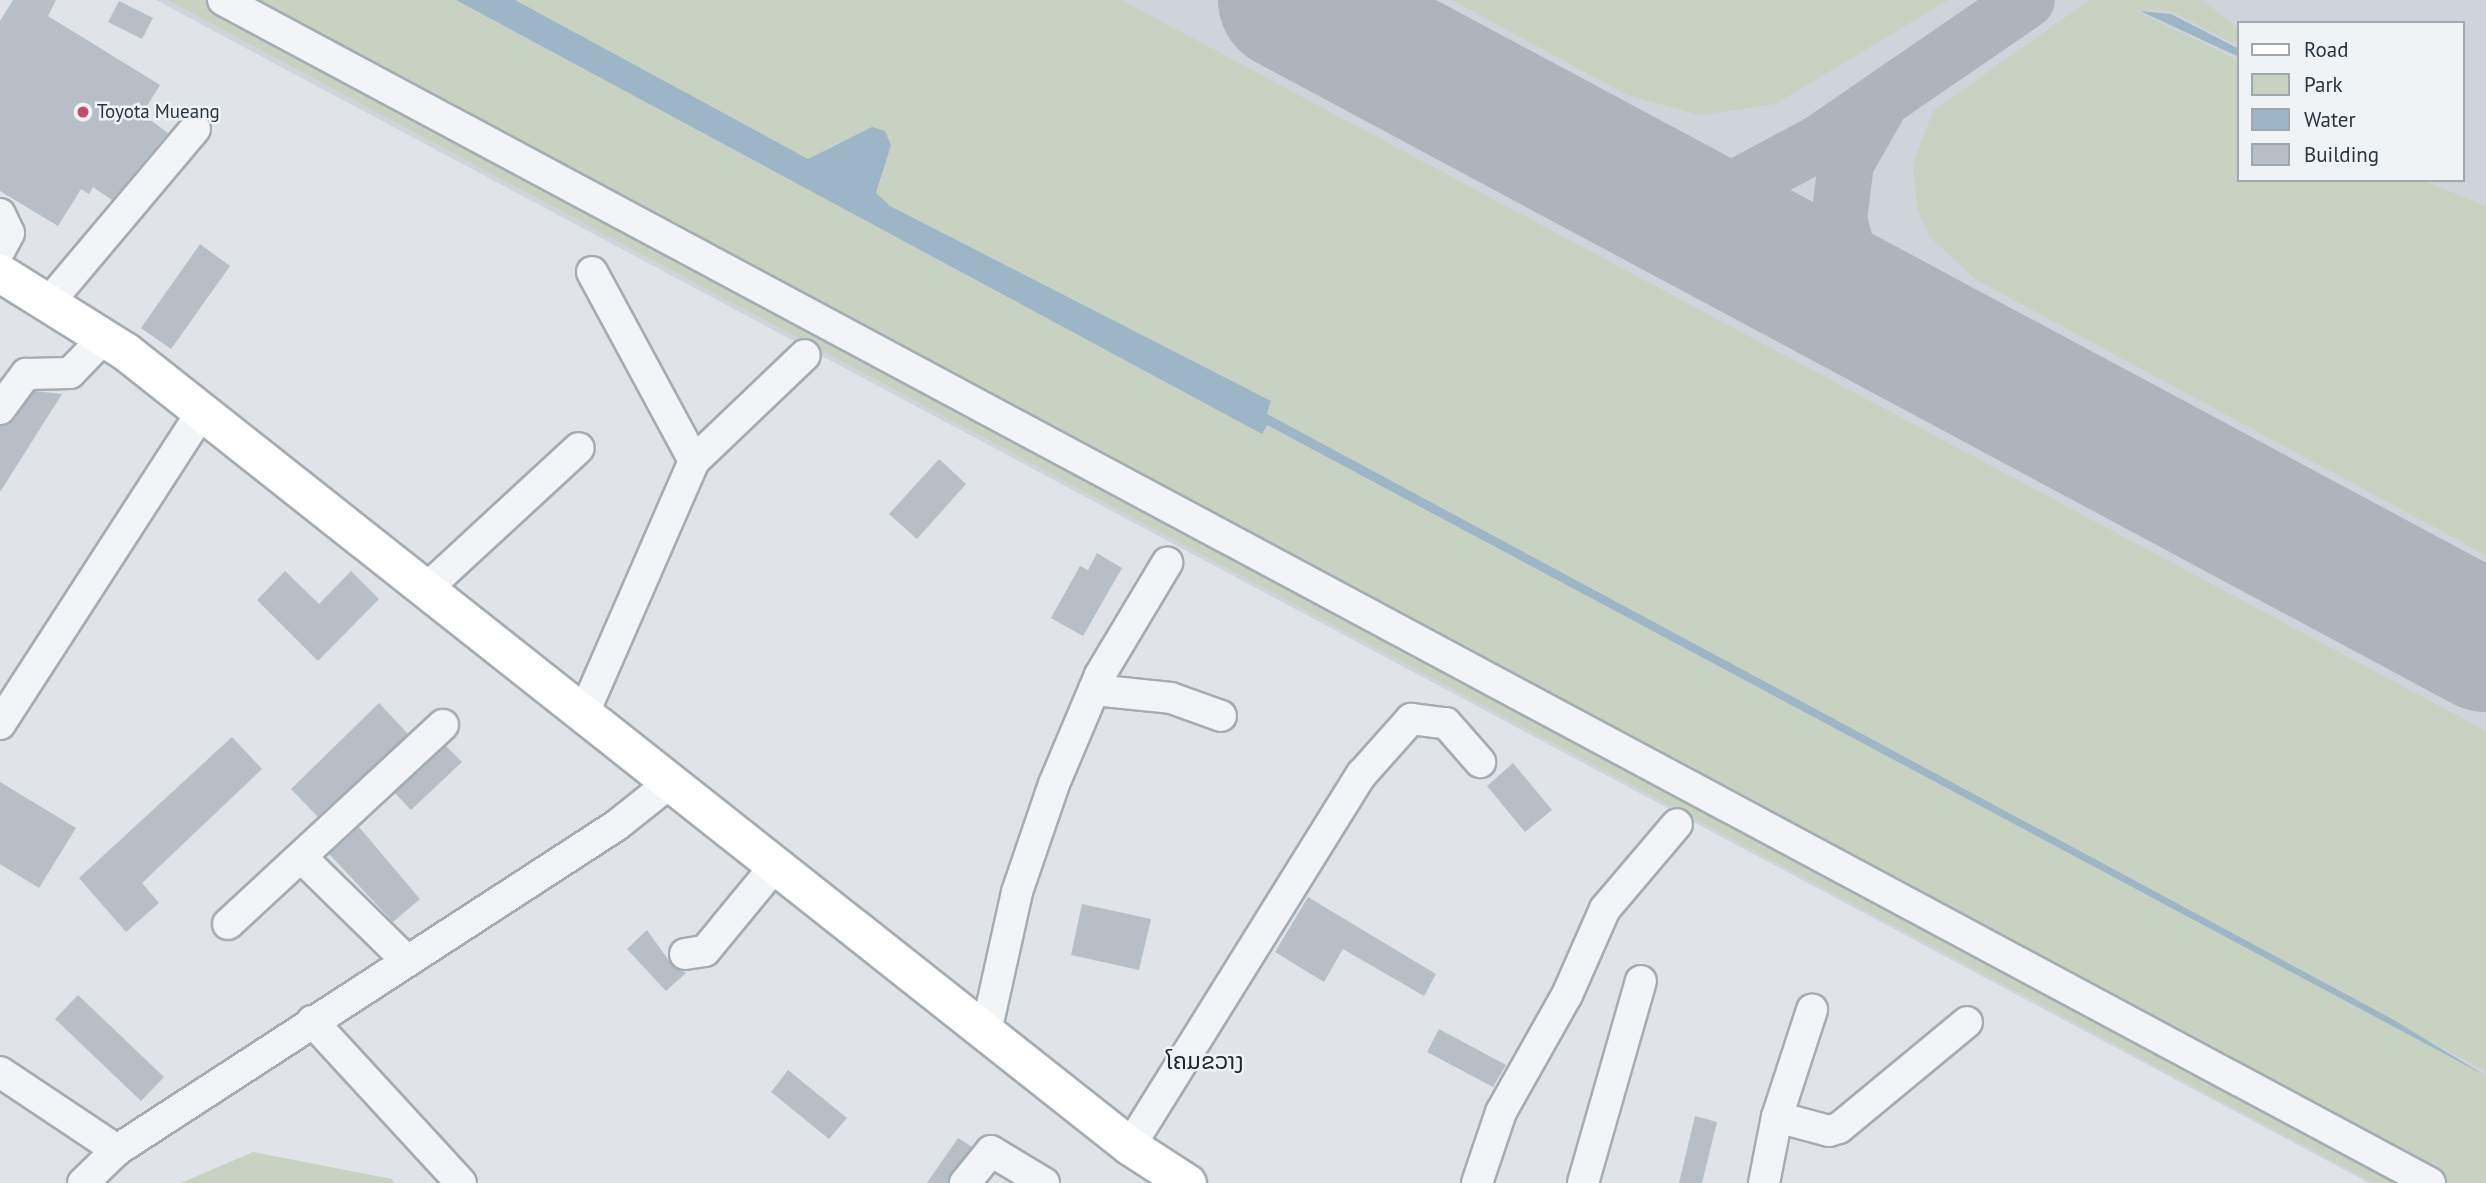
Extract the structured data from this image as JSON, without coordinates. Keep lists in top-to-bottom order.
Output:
{
  "districts": ["ໂຄມຂວາງ"],
  "places": ["Toyota Mueang"],
  "legend": [
    "Road",
    "Park",
    "Water",
    "Building"
  ]
}
